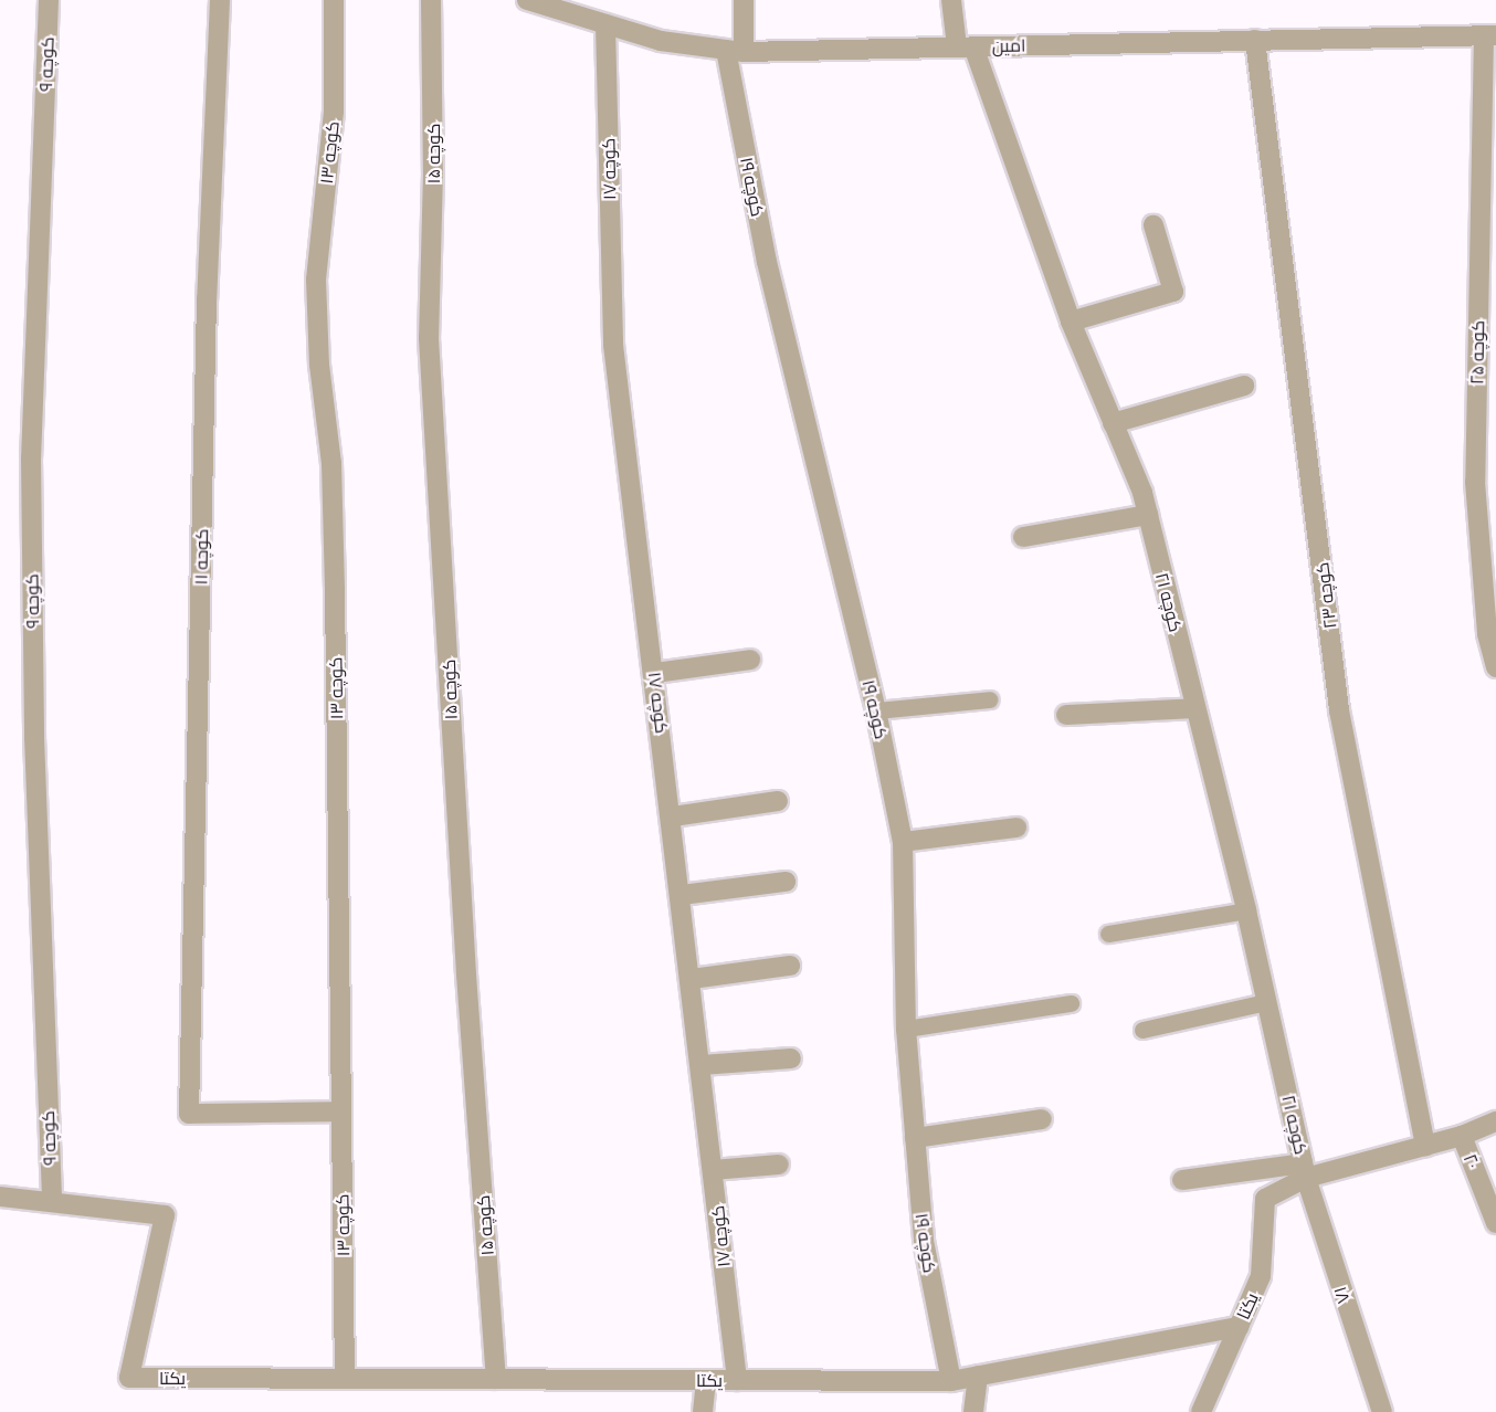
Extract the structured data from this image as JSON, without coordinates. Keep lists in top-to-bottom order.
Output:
{
  "streets": {
    "street": [
      "امین",
      "کوچه ۹",
      "کوچه ۱۳",
      "کوچه ۱۵",
      "کوچه ۱۷",
      "کوچه ۱۹",
      "کوچه ۲۵",
      "کوچه ۱۱",
      "کوچه ۲۳",
      "کوچه ۲۱",
      "۲۰",
      "۱۸",
      "یکتا"
    ]
  },
  "crossings": [
    ["امین", "کوچه ۱۷"],
    ["امین", "کوچه ۱۹"],
    ["امین", "کوچه ۲۵"],
    ["امین", "کوچه ۲۳"],
    ["امین", "کوچه ۲۱"],
    ["کوچه ۹", "یکتا"],
    ["کوچه ۱۳", "کوچه ۱۱"],
    ["کوچه ۱۳", "یکتا"],
    ["کوچه ۱۵", "یکتا"],
    ["کوچه ۱۷", "یکتا"],
    ["کوچه ۱۹", "یکتا"],
    ["کوچه ۲۳", "یکتا"],
    ["کوچه ۲۱", "۱۸"],
    ["کوچه ۲۱", "یکتا"],
    ["۲۰", "یکتا"],
    ["۱۸", "یکتا"]
  ]
}
